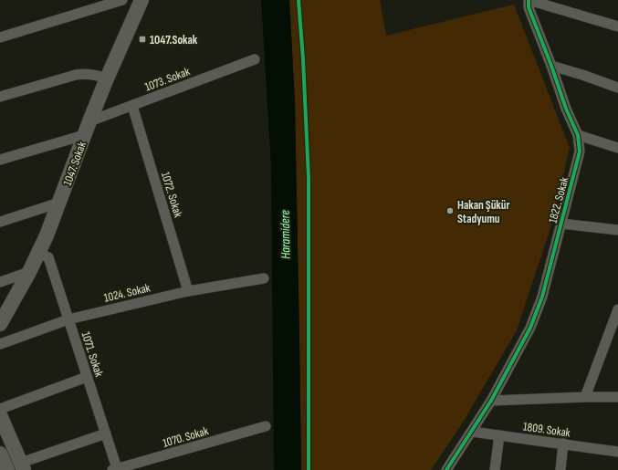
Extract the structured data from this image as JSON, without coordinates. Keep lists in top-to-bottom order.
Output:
{
  "streets": {
    "main road": ["1047. Sokak"],
    "street": [
      "1073. Sokak",
      "1072. Sokak",
      "1822. Sokak",
      "1024. Sokak",
      "1071. Sokak",
      "1809. Sokak",
      "1070. Sokak"
    ]
  },
  "crossings": [
    ["1073. Sokak", "1047. Sokak"],
    ["1073. Sokak", "1072. Sokak"],
    ["1047. Sokak", "1071. Sokak"],
    ["1072. Sokak", "1024. Sokak"],
    ["1822. Sokak", "1809. Sokak"],
    ["1024. Sokak", "1071. Sokak"],
    ["1071. Sokak", "1070. Sokak"]
  ],
  "water": ["Haramidere"],
  "places": {
    "transit": ["1047.Sokak"],
    "other": ["Hakan Şükür Stadyumu"]
  }
}
